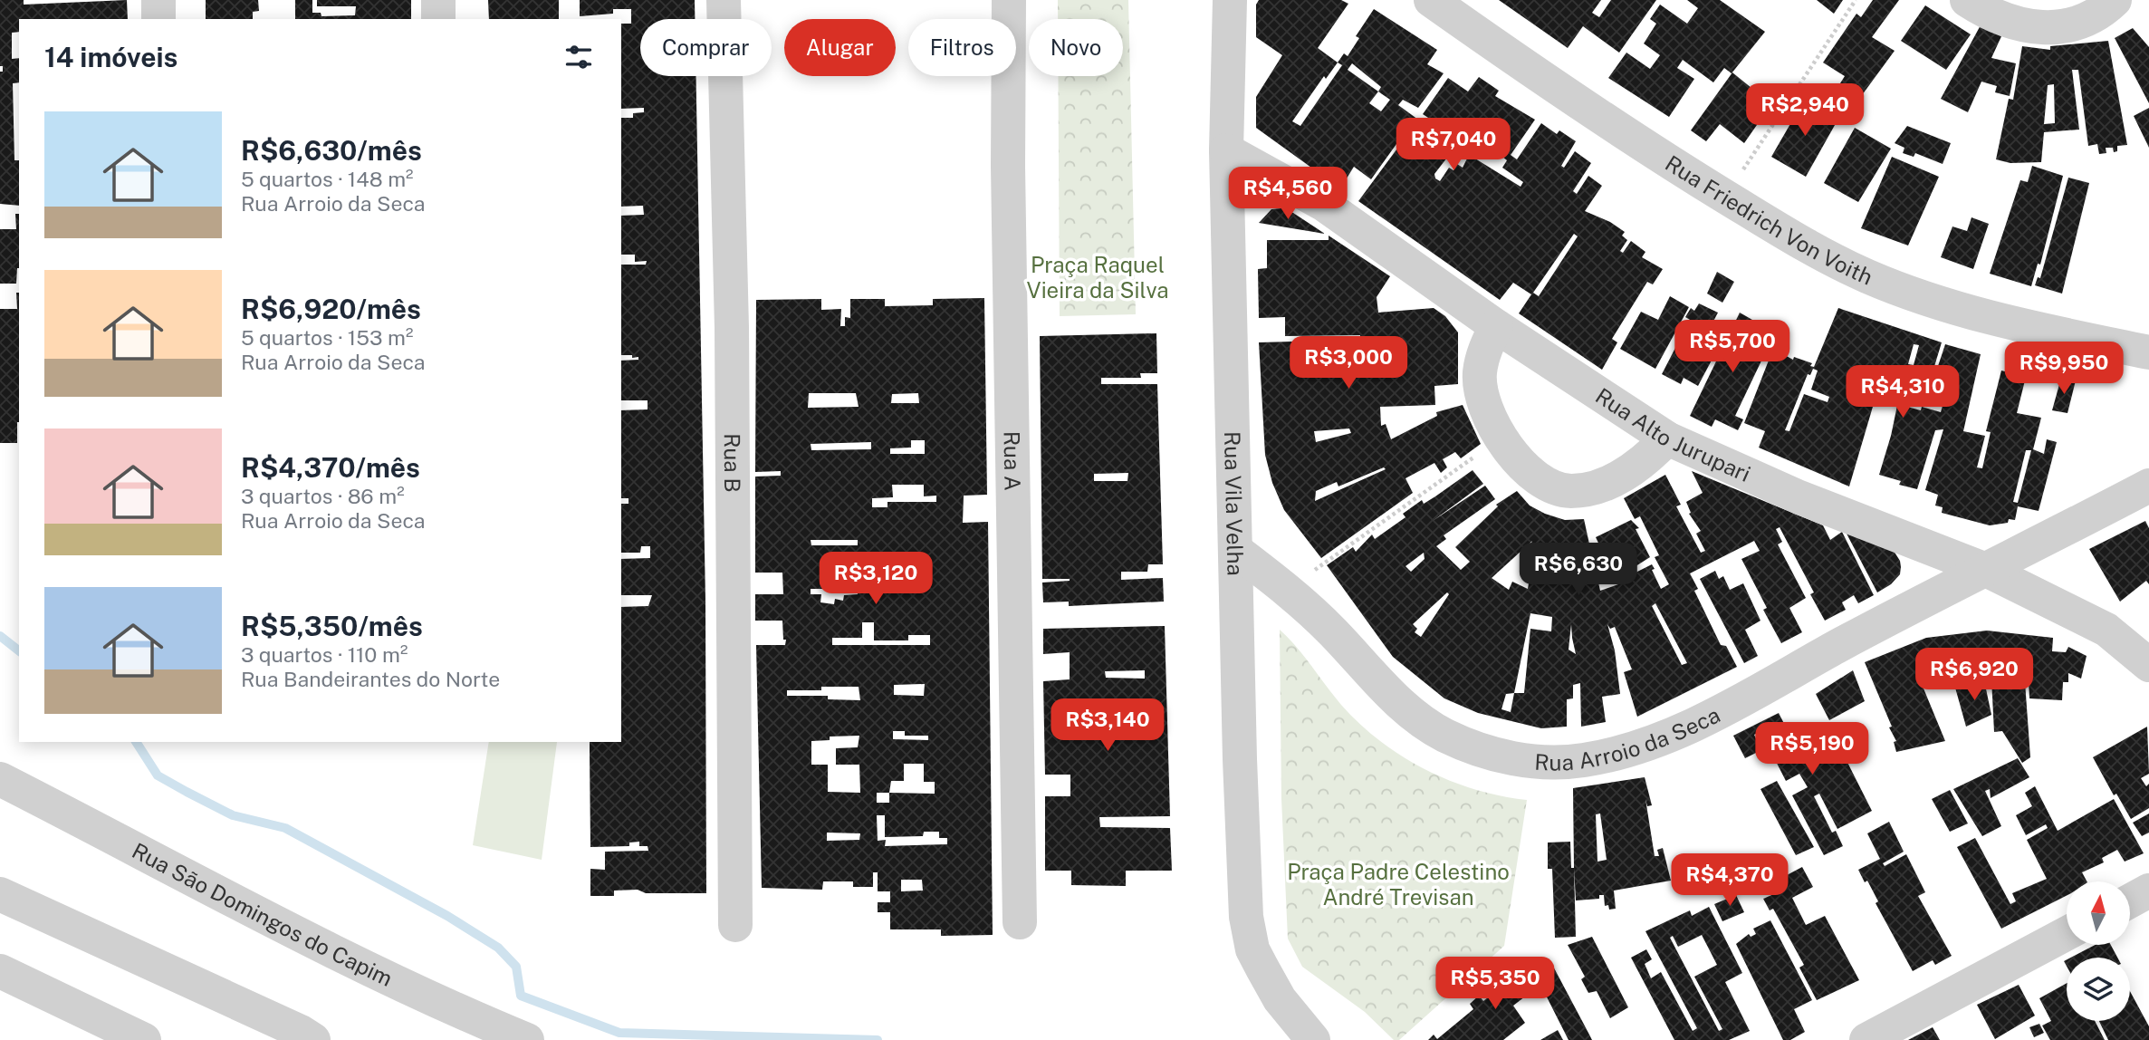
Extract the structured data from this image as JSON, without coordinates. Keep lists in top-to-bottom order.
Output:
{
  "streets": {
    "street": [
      "Rua Friedrich Von Voith",
      "Rua Alto Jurupari",
      "Rua A",
      "Rua B",
      "Rua Vila Velha",
      "Rua Arroio da Seca",
      "Rua São Domingos do Capim"
    ]
  },
  "crossings": [
    ["Rua Alto Jurupari", "Rua Vila Velha"],
    ["Rua Alto Jurupari", "Rua Arroio da Seca"],
    ["Rua Vila Velha", "Rua Arroio da Seca"]
  ],
  "parks": ["Praça Raquel Vieira da Silva", "Praça Padre Celestino André Trevisan"],
  "north": "top",
  "page": {
    "chip": [
      "Comprar",
      "Alugar",
      "Filtros",
      "Novo"
    ],
    "heading": "14 imóveis",
    "price": [
      "R$2,940",
      "R$7,040",
      "R$4,560",
      "R$5,700",
      "R$3,000",
      "R$9,950",
      "R$4,310",
      "R$6,630",
      "R$3,120",
      "R$6,920",
      "R$3,140",
      "R$5,190",
      "R$4,370",
      "R$5,350"
    ],
    "list": [
      {
        "name": "R$6,630/mês",
        "note": "5 quartos · 148 m² · Rua Arroio da Seca"
      },
      {
        "name": "R$6,920/mês",
        "note": "5 quartos · 153 m² · Rua Arroio da Seca"
      },
      {
        "name": "R$4,370/mês",
        "note": "3 quartos · 86 m² · Rua Arroio da Seca"
      },
      {
        "name": "R$5,350/mês",
        "note": "3 quartos · 110 m² · Rua Bandeirantes do Norte"
      }
    ]
  }
}
